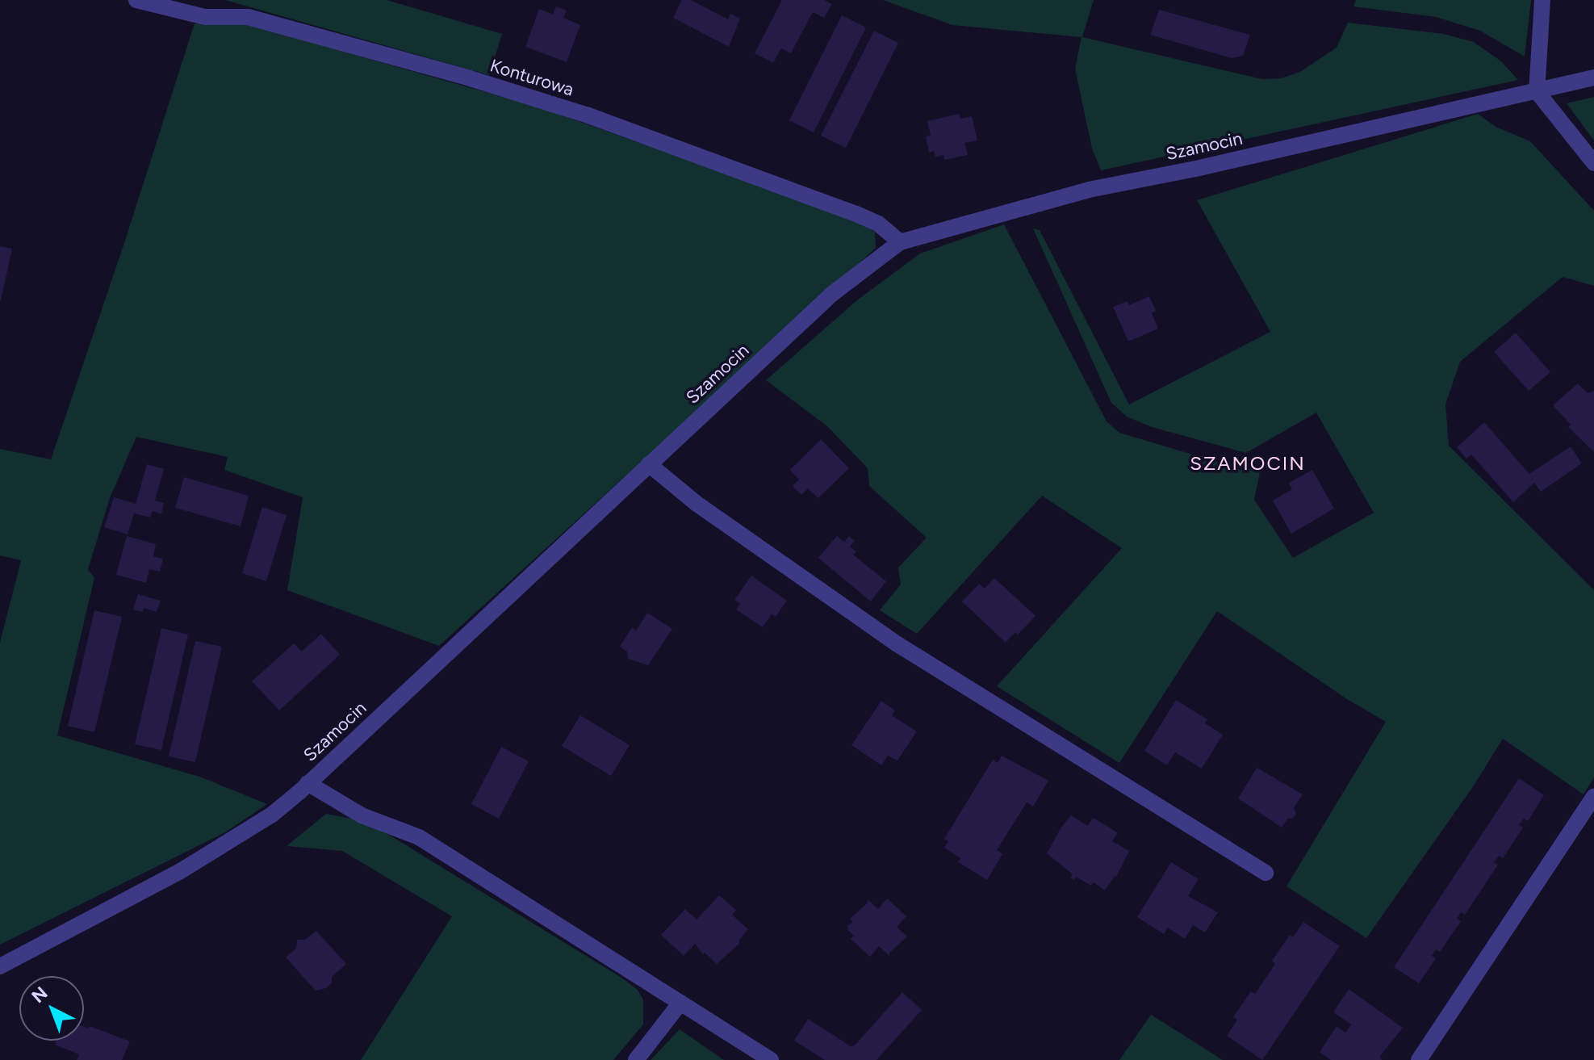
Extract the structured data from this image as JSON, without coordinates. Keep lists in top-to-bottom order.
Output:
{
  "streets": {
    "street": ["Konturowa", "Szamocin"]
  },
  "crossings": [
    ["Konturowa", "Szamocin"]
  ],
  "districts": ["SZAMOCIN"],
  "north": "top left"
}
